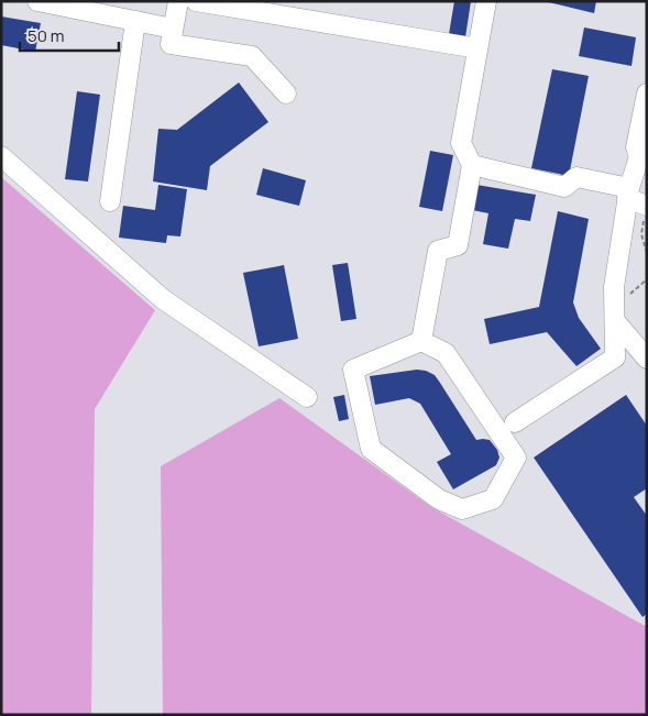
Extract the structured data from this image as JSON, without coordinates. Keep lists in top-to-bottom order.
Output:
{
  "scale_bar": "50 m"
}
